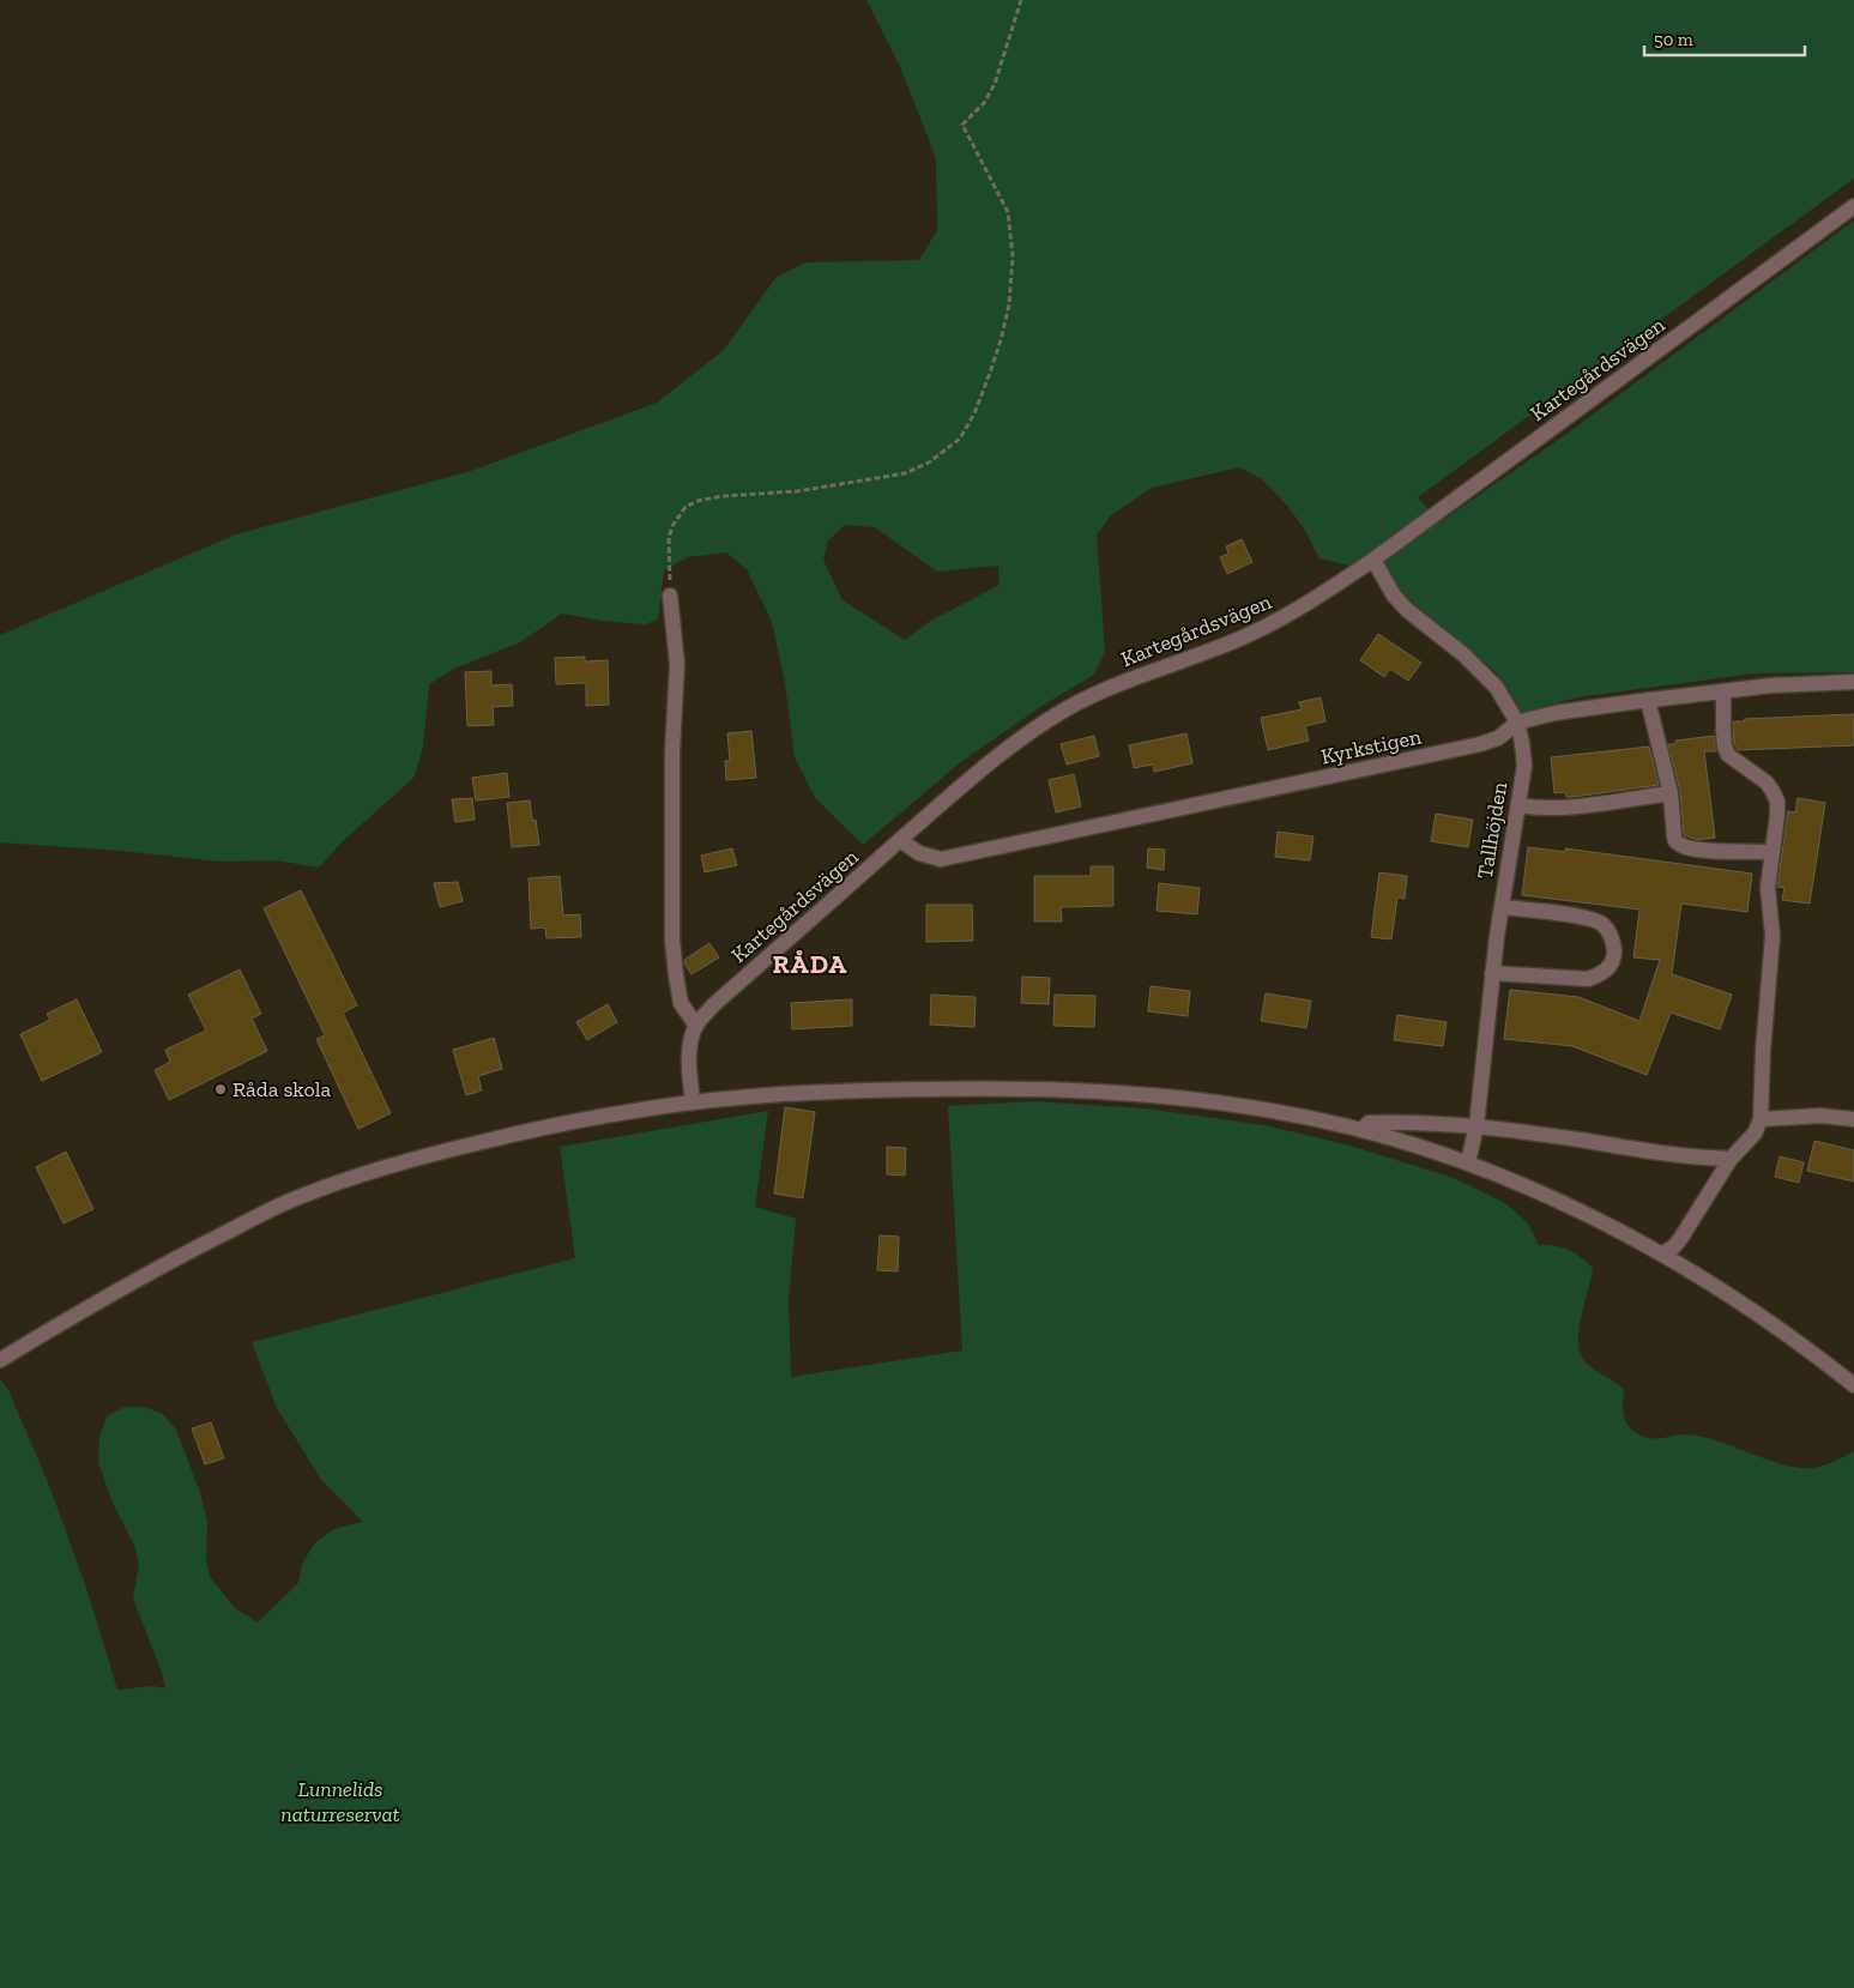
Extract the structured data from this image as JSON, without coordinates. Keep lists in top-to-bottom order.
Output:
{
  "streets": {
    "street": ["Kartegårdsvägen", "Kyrkstigen", "Tallhöjden"]
  },
  "crossings": [
    ["Kartegårdsvägen", "Kyrkstigen"],
    ["Kartegårdsvägen", "Tallhöjden"],
    ["Kyrkstigen", "Tallhöjden"]
  ],
  "districts": ["RÅDA"],
  "parks": ["Lunnelids naturreservat"],
  "places": ["Råda skola"],
  "scale_bar": "50 m"
}
